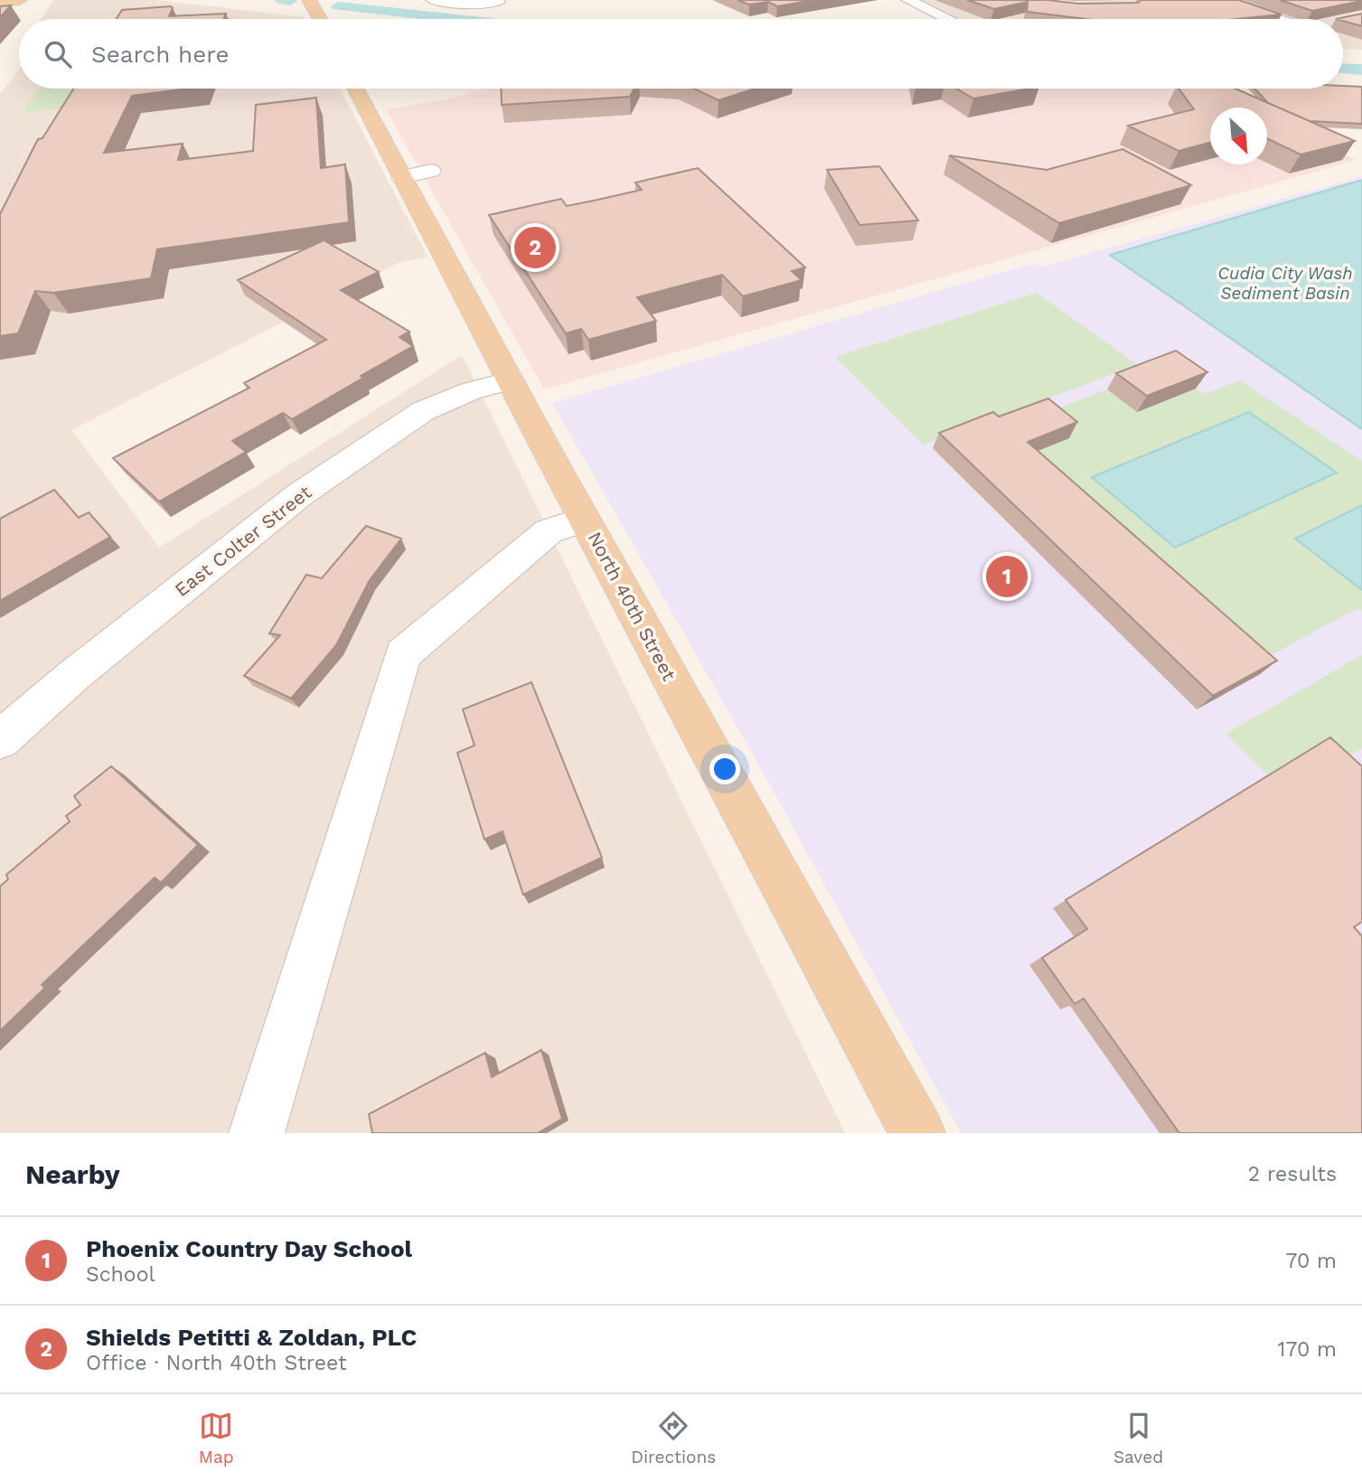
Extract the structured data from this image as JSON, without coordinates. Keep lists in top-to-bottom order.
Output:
{
  "streets": {
    "main road": ["North 40th Street"],
    "street": ["East Colter Street"]
  },
  "crossings": [
    ["East Colter Street", "North 40th Street"]
  ],
  "water": ["Cudia City Wash Sediment Basin"],
  "north": "bottom right",
  "page": {
    "search": "Search here",
    "pins": ["2", "1"],
    "heading": ["Nearby", "2 results"],
    "list": [
      {
        "mark": "1",
        "name": "Phoenix Country Day School",
        "note": "School",
        "value": "70 m"
      },
      {
        "mark": "2",
        "name": "Shields Petitti & Zoldan, PLC",
        "note": "Office · North 40th Street",
        "value": "170 m"
      }
    ],
    "nav": ["Map", "Directions", "Saved"]
  }
}
